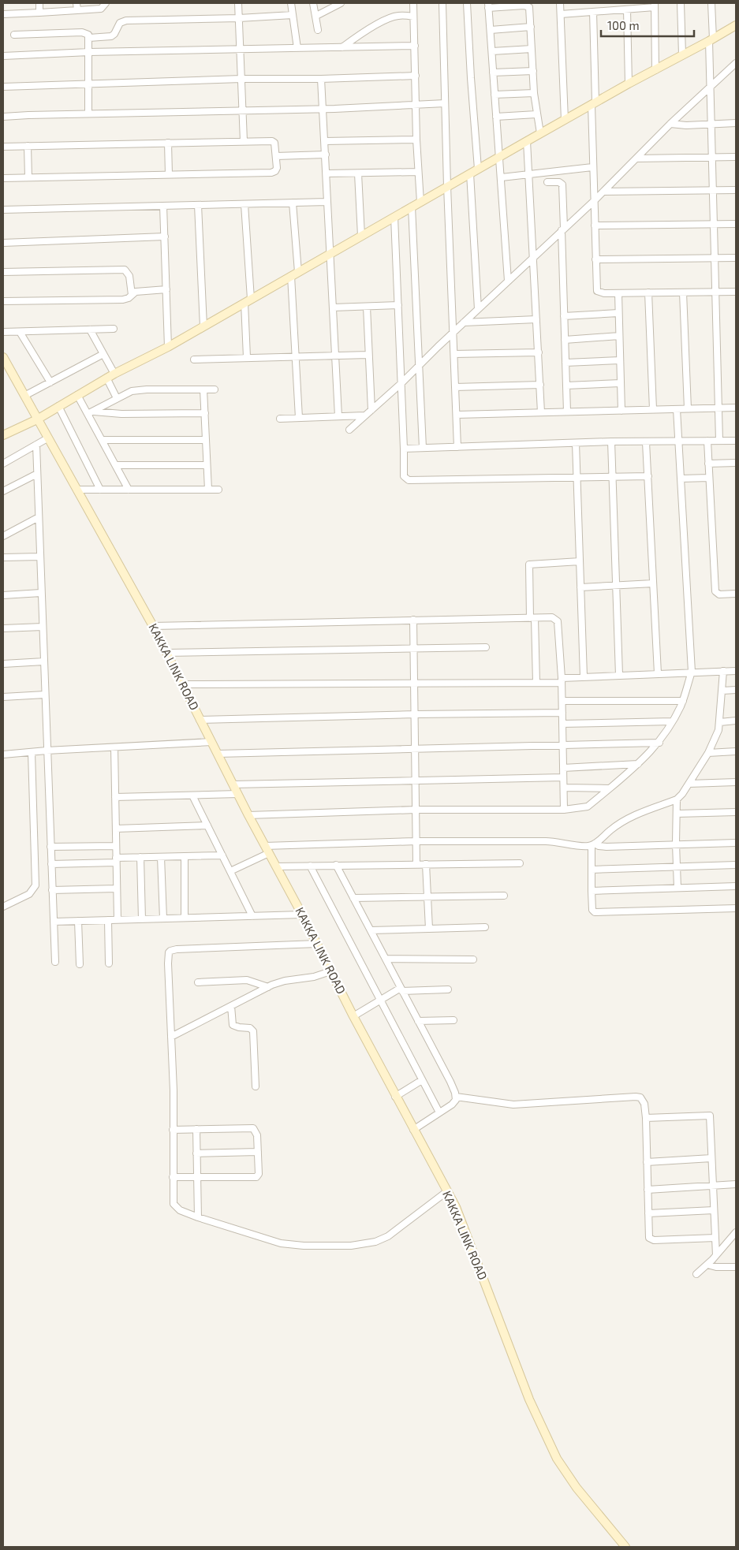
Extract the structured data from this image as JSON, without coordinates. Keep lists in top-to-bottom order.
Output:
{
  "streets": {
    "street": ["KAKKA LINK ROAD"]
  },
  "scale_bar": "100 m"
}
